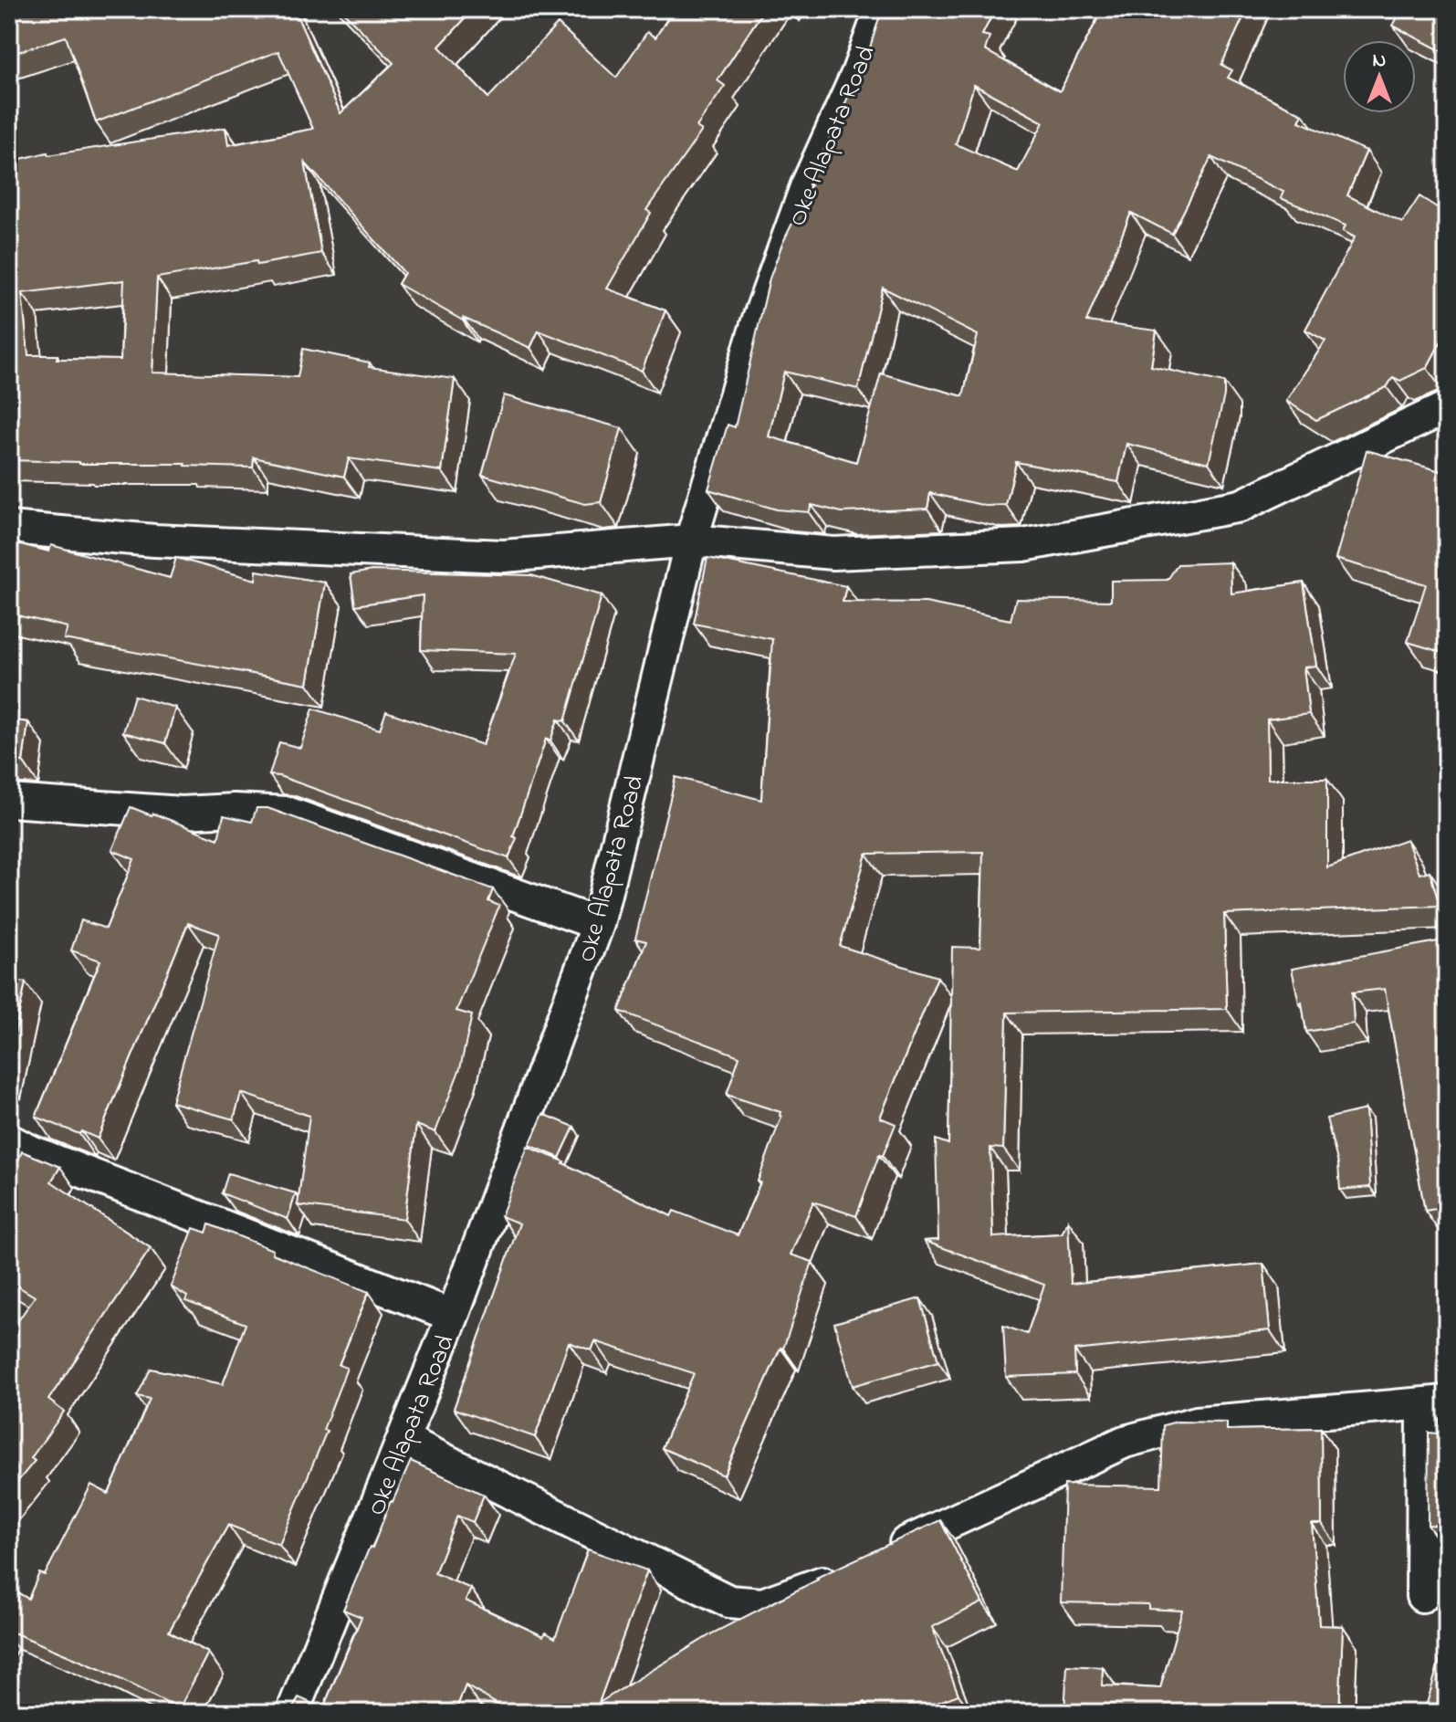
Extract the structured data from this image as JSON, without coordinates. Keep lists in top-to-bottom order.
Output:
{
  "streets": {
    "street": ["Oke Alapata Road"]
  },
  "north": "top"
}
